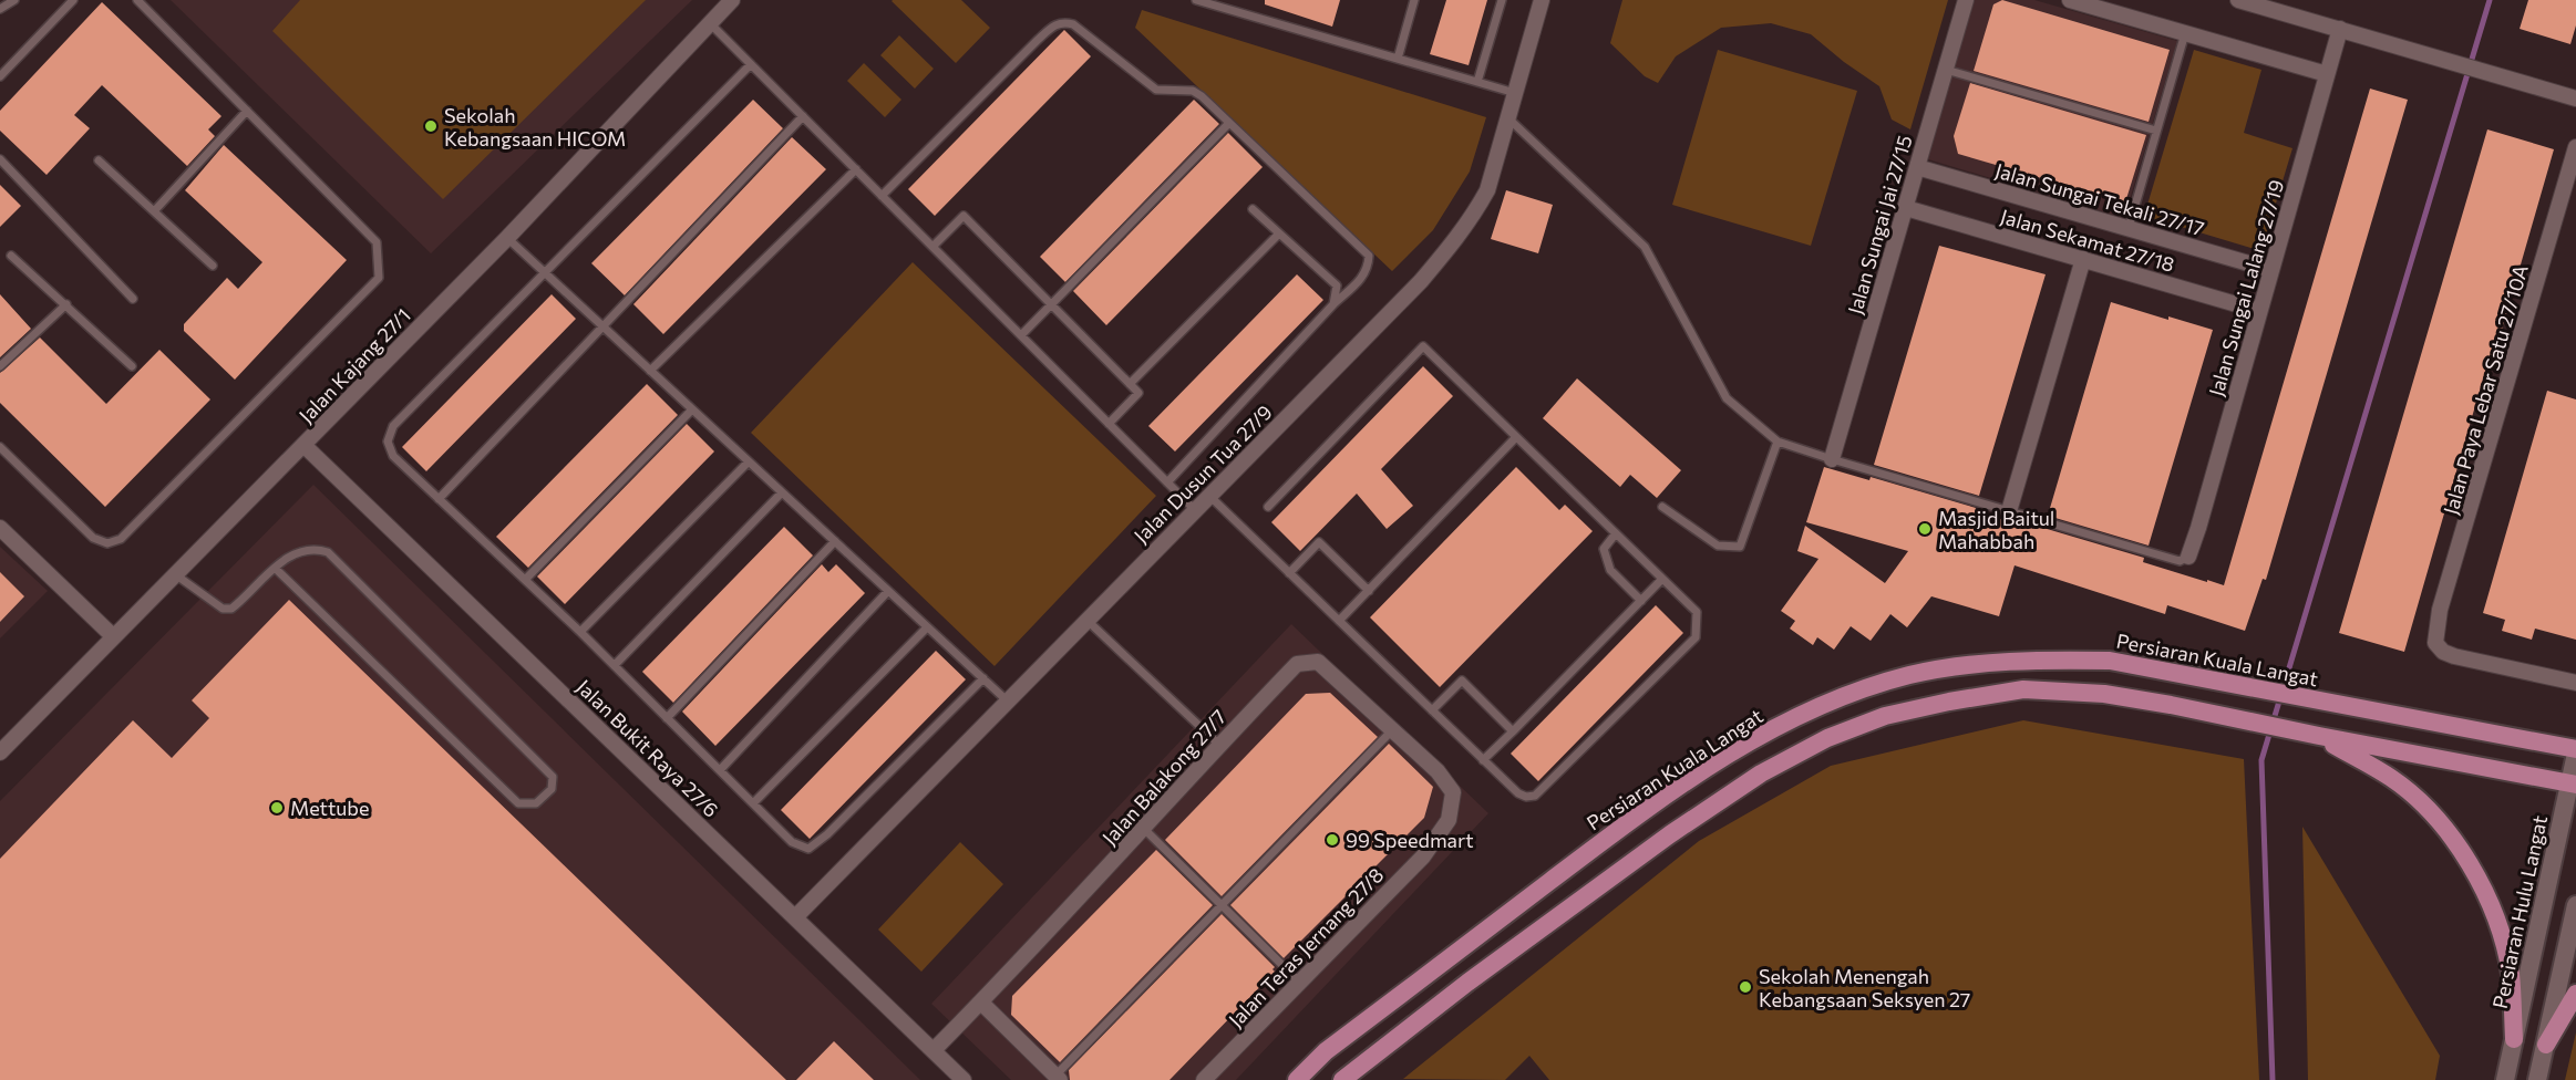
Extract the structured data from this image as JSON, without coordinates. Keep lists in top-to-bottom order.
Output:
{
  "streets": {
    "main road": ["Persiaran Kuala Langat", "Persiaran Hulu Langat"],
    "street": [
      "Jalan Sungai Tekali 27/17",
      "Jalan Sungai Jai 27/15",
      "Jalan Sekamat 27/18",
      "Jalan Sungai Lalang 27/19",
      "Jalan Kajang 27/1",
      "Jalan Paya Lebar Satu 27/10A",
      "Jalan Dusun Tua 27/9",
      "Jalan Bukit Raya 27/6",
      "Jalan Balakong 27/7",
      "Jalan Teras Jernang 27/8"
    ]
  },
  "crossings": [
    ["Jalan Sungai Tekali 27/17", "Jalan Sungai Jai 27/15"],
    ["Jalan Sungai Tekali 27/17", "Jalan Sungai Lalang 27/19"],
    ["Jalan Sungai Jai 27/15", "Jalan Sekamat 27/18"],
    ["Jalan Sekamat 27/18", "Jalan Sungai Lalang 27/19"],
    ["Jalan Kajang 27/1", "Jalan Bukit Raya 27/6"],
    ["Jalan Dusun Tua 27/9", "Jalan Bukit Raya 27/6"],
    ["Persiaran Kuala Langat", "Persiaran Hulu Langat"],
    ["Jalan Bukit Raya 27/6", "Jalan Balakong 27/7"],
    ["Jalan Balakong 27/7", "Jalan Teras Jernang 27/8"]
  ],
  "places": [
    "Sekolah Kebangsaan HICOM",
    "Masjid Baitul Mahabbah",
    "Mettube",
    "99 Speedmart",
    "Sekolah Menengah Kebangsaan Seksyen 27"
  ]
}
